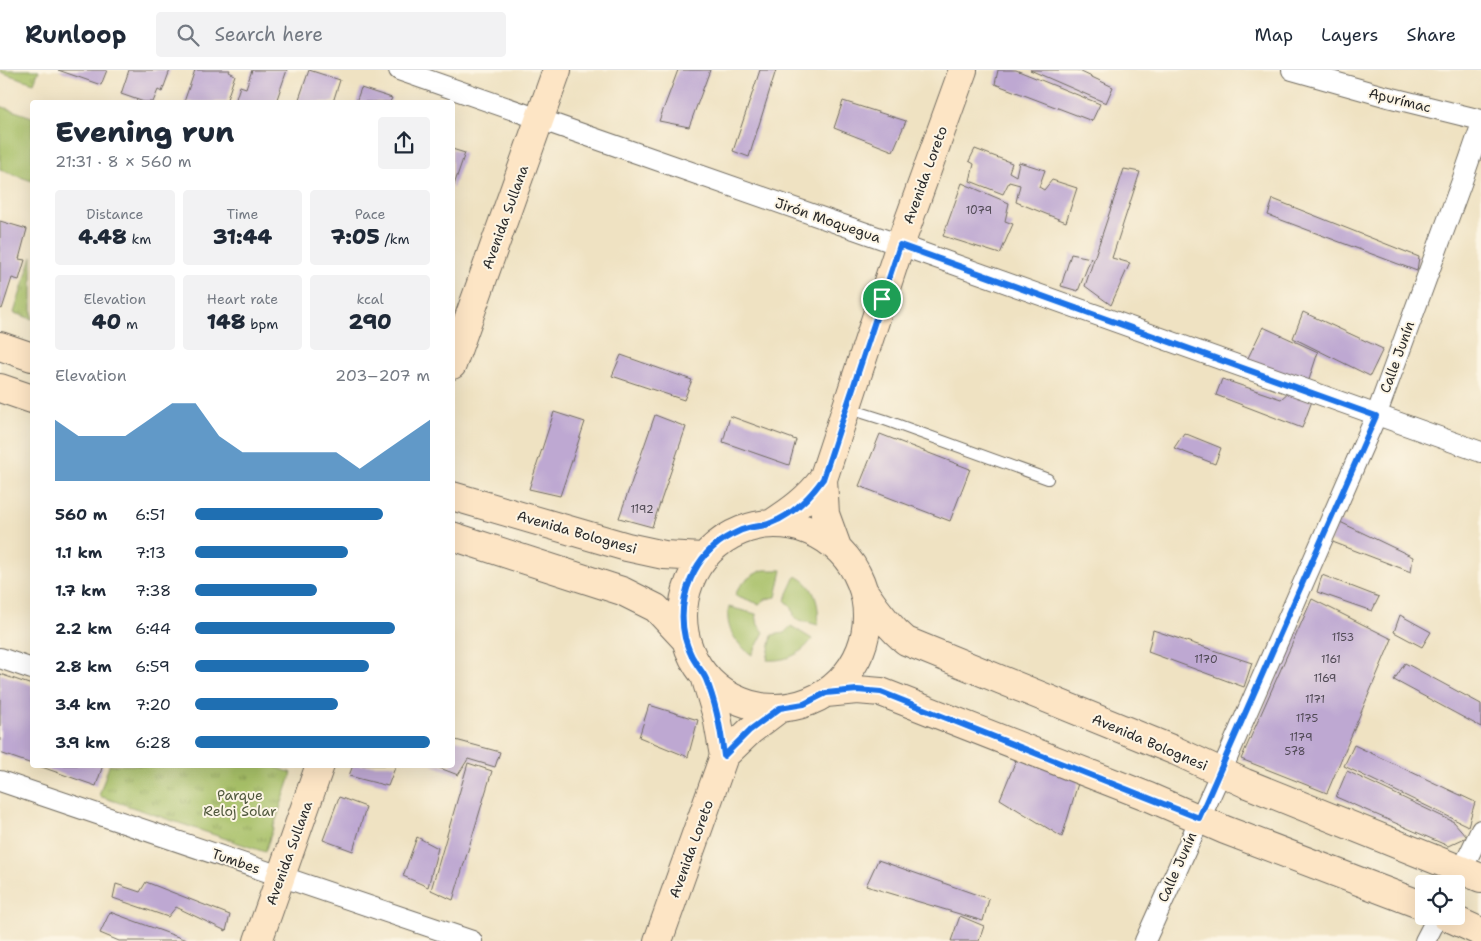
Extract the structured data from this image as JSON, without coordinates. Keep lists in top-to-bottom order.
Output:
{
  "streets": {
    "main road": ["Avenida Loreto", "Avenida Sullana", "Avenida Bolognesi"],
    "street": [
      "Apurímac",
      "Jirón Moquegua",
      "Calle Junín",
      "Tumbes"
    ]
  },
  "crossings": [
    ["Avenida Loreto", "Jirón Moquegua"],
    ["Avenida Sullana", "Jirón Moquegua"],
    ["Avenida Sullana", "Tumbes"],
    ["Jirón Moquegua", "Calle Junín"],
    ["Calle Junín", "Avenida Bolognesi"]
  ],
  "parks": ["Parque Reloj Solar"],
  "house_numbers": [
    "1079",
    "1192",
    "1153",
    "1170",
    "1161",
    "1169",
    "1171",
    "1175",
    "1179",
    "578"
  ],
  "page": {
    "header": "Runloop",
    "search": "Search here",
    "nav": ["Map", "Layers", "Share"],
    "heading": ["Evening run", "21:31 · 8 × 560 m"],
    "stats": [
      ["Distance", "4.48 km"],
      ["Time", "31:44"],
      ["Pace", "7:05 /km"],
      ["Elevation", "40 m"],
      ["Heart rate", "148 bpm"],
      ["kcal", "290"]
    ],
    "chart": ["Elevation", "203–207 m"],
    "list": [
      {
        "name": "560 m",
        "note": "6:51"
      },
      {
        "name": "1.1 km",
        "note": "7:13"
      },
      {
        "name": "1.7 km",
        "note": "7:38"
      },
      {
        "name": "2.2 km",
        "note": "6:44"
      },
      {
        "name": "2.8 km",
        "note": "6:59"
      },
      {
        "name": "3.4 km",
        "note": "7:20"
      },
      {
        "name": "3.9 km",
        "note": "6:28"
      }
    ]
  }
}
